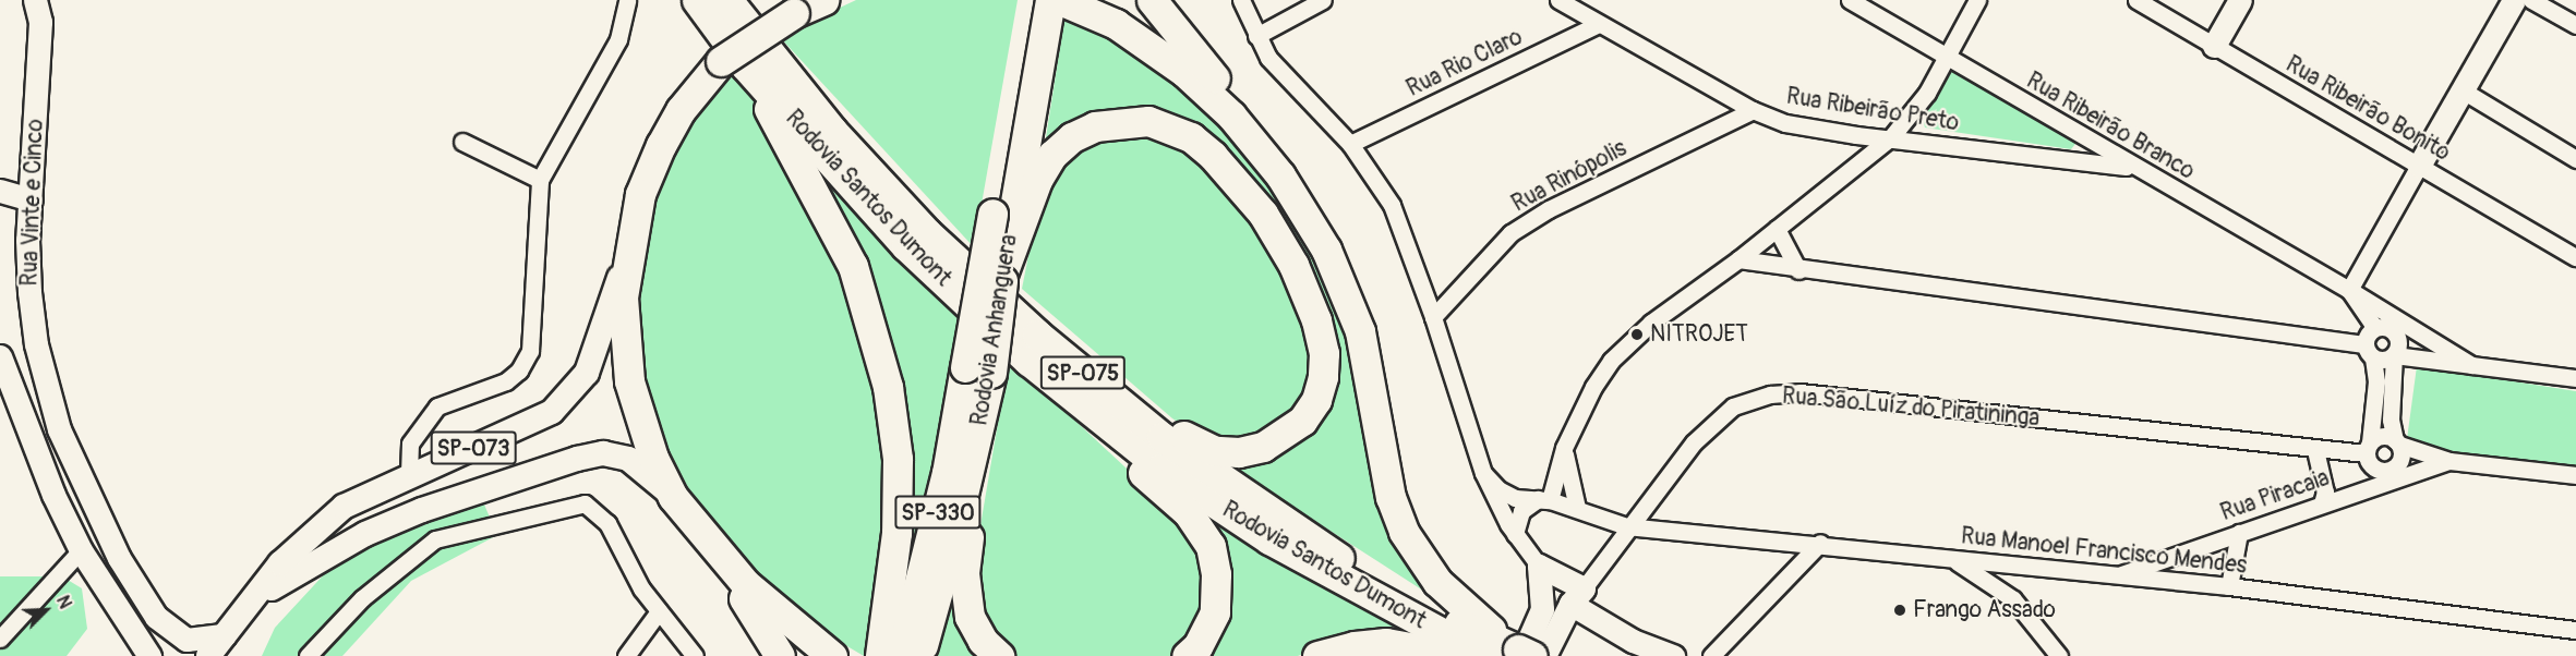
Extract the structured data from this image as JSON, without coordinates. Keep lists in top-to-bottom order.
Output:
{
  "streets": {
    "highway": [
      "Rodovia Santos Dumont",
      "Rodovia Anhanguera",
      "SP-075",
      "SP-330"
    ],
    "main road": ["SP-073"],
    "street": [
      "Rua Rio Claro",
      "Rua Ribeirão Bonito",
      "Rua Ribeirão Preto",
      "Rua Ribeirão Branco",
      "Rua Rinópolis",
      "Rua Vinte e Cinco",
      "Rua São Luíz do Piratininga",
      "Rua Piracaia",
      "Rua Manoel Francisco Mendes"
    ]
  },
  "crossings": [
    ["Rua Rio Claro", "Rua Ribeirão Preto"],
    ["Rua Ribeirão Preto", "Rua Ribeirão Branco"],
    ["Rua Ribeirão Preto", "Rua Rinópolis"],
    ["Rodovia Santos Dumont", "Rua São Luíz do Piratininga"],
    ["Rua Vinte e Cinco", "SP-073"],
    ["Rua São Luíz do Piratininga", "Rua Manoel Francisco Mendes"],
    ["Rua Piracaia", "Rua Manoel Francisco Mendes"]
  ],
  "places": ["NITROJET", "Frango Assado"],
  "north": "top right"
}
